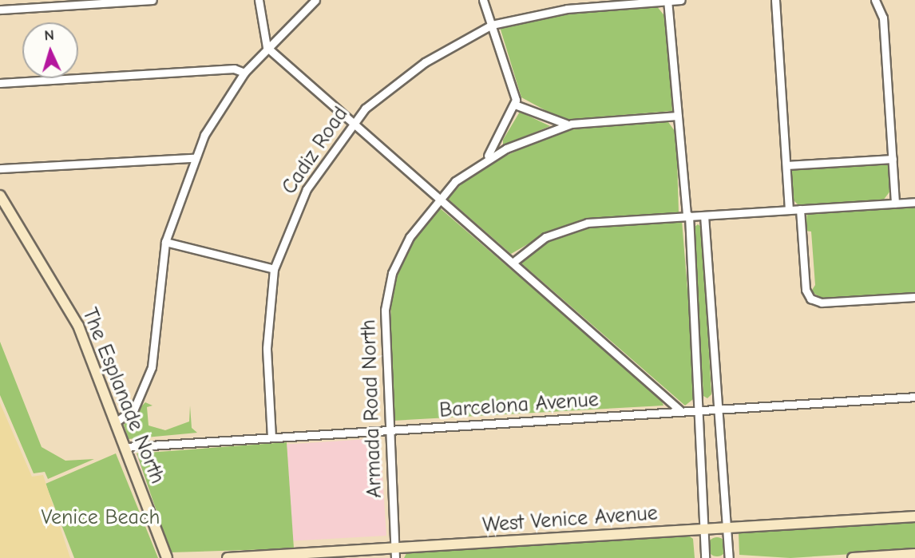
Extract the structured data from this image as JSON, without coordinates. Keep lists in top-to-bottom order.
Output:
{
  "streets": {
    "street": [
      "Cadiz Road",
      "The Esplanade North",
      "Barcelona Avenue",
      "Armada Road North",
      "West Venice Avenue"
    ]
  },
  "crossings": [
    ["Cadiz Road", "Barcelona Avenue"],
    ["The Esplanade North", "Barcelona Avenue"],
    ["Barcelona Avenue", "Armada Road North"],
    ["Armada Road North", "West Venice Avenue"]
  ],
  "parks": ["Venice Beach"],
  "north": "top"
}
